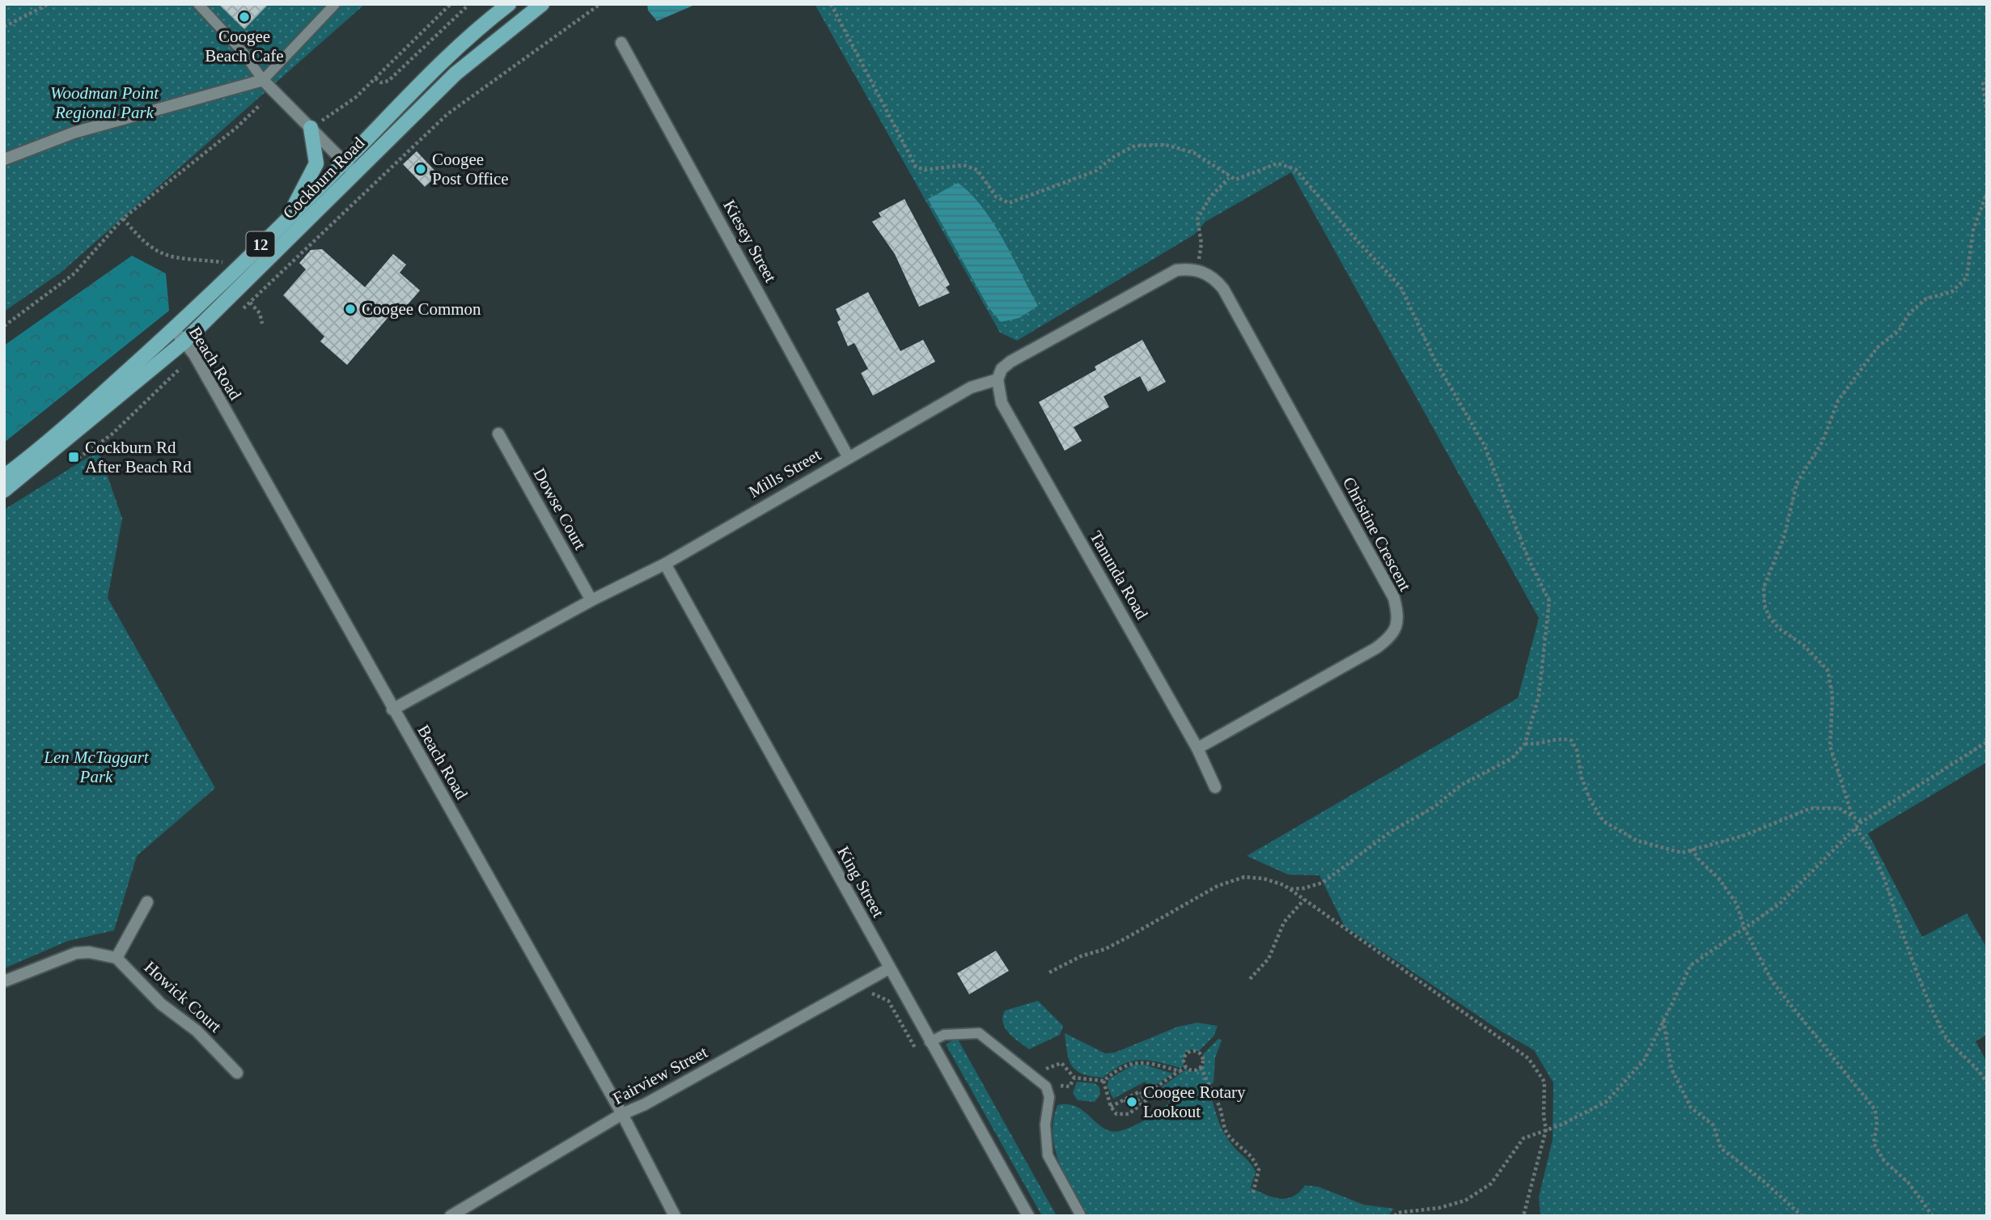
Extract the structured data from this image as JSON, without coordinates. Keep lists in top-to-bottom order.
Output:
{
  "streets": {
    "main road": ["Cockburn Road", "12"],
    "street": [
      "Kiesey Street",
      "Beach Road",
      "Mills Street",
      "Dowse Court",
      "Christine Crescent",
      "Tanunda Road",
      "King Street",
      "Howick Court",
      "Fairview Street"
    ]
  },
  "crossings": [
    ["Cockburn Road", "Beach Road"],
    ["Kiesey Street", "Mills Street"],
    ["Beach Road", "Mills Street"],
    ["Beach Road", "Fairview Street"],
    ["Mills Street", "Dowse Court"],
    ["Mills Street", "Christine Crescent"],
    ["Mills Street", "Tanunda Road"],
    ["Mills Street", "King Street"],
    ["Christine Crescent", "Tanunda Road"],
    ["King Street", "Fairview Street"]
  ],
  "parks": ["Woodman Point Regional Park", "Len McTaggart Park"],
  "places": {
    "other": [
      "Coogee Beach Cafe",
      "Coogee Post Office",
      "Coogee Common",
      "Coogee Rotary Lookout"
    ],
    "transit": ["Cockburn Rd After Beach Rd"]
  }
}
